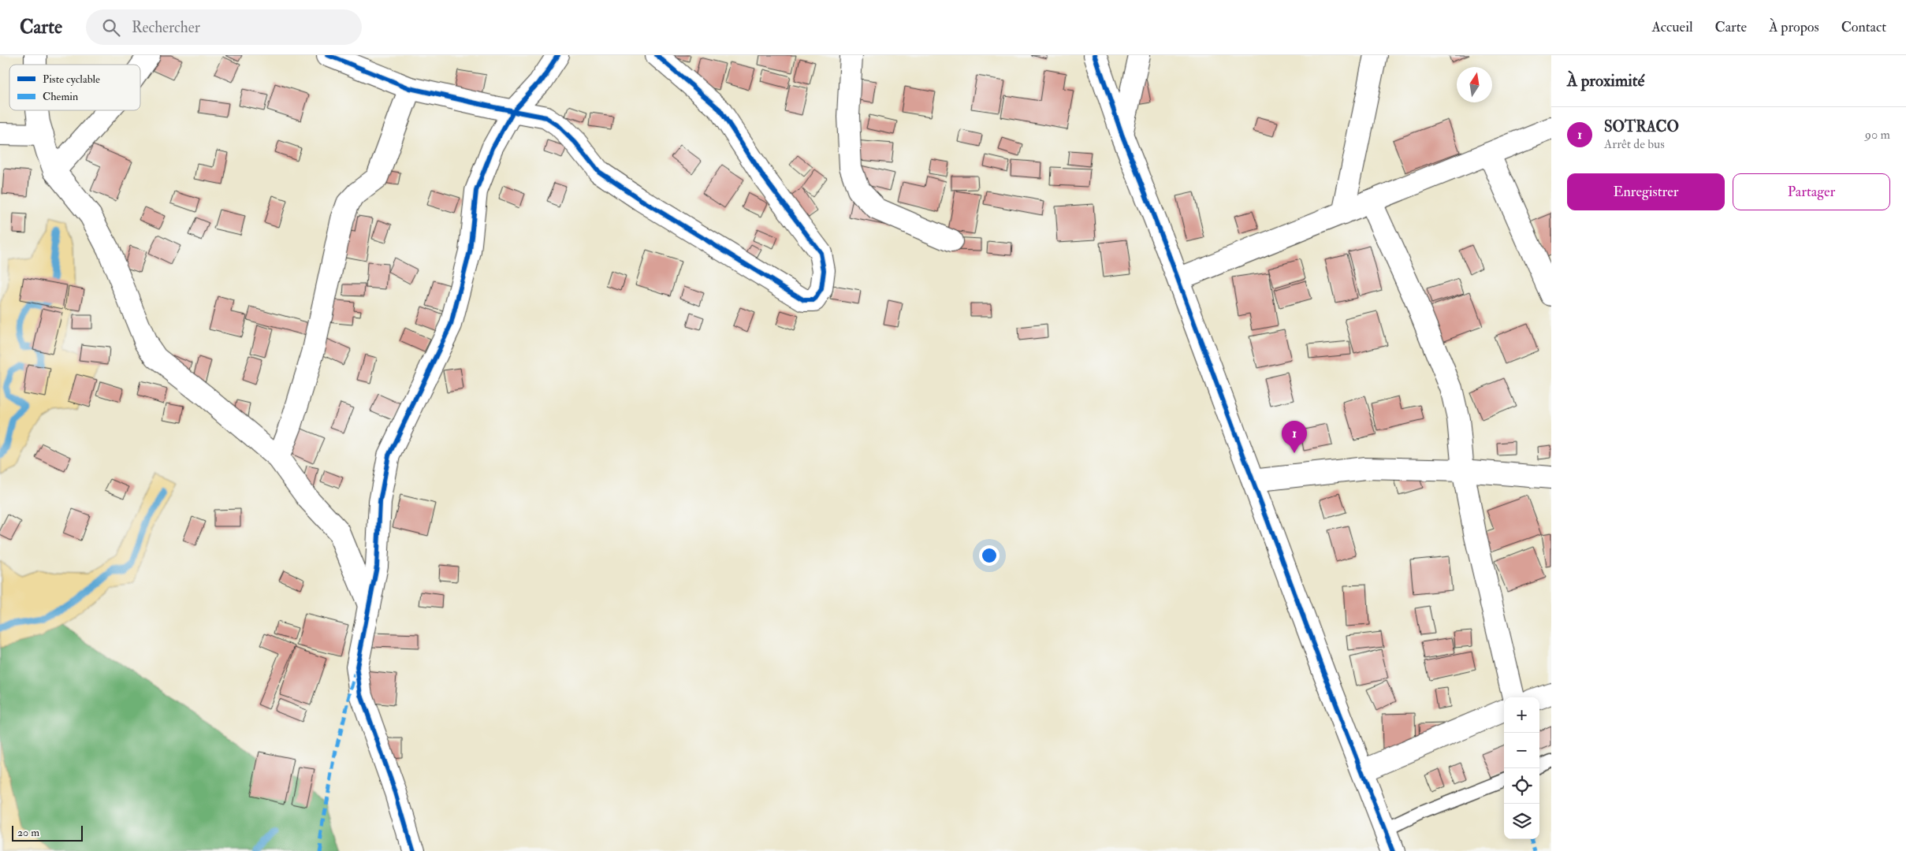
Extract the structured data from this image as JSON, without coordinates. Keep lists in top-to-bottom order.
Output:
{
  "legend": ["Piste cyclable", "Chemin"],
  "scale_bar": "20 m",
  "north": "top",
  "page": {
    "header": "Carte",
    "search": "Rechercher",
    "nav": [
      "Accueil",
      "Carte",
      "À propos",
      "Contact"
    ],
    "heading": "À proximité",
    "list": [
      {
        "mark": "1",
        "name": "SOTRACO",
        "note": "Arrêt de bus",
        "value": "90 m"
      }
    ],
    "buttons": ["Enregistrer", "Partager"],
    "pins": "1",
    "map_buttons": ["+", "−"],
    "scale": "20 m"
  }
}
